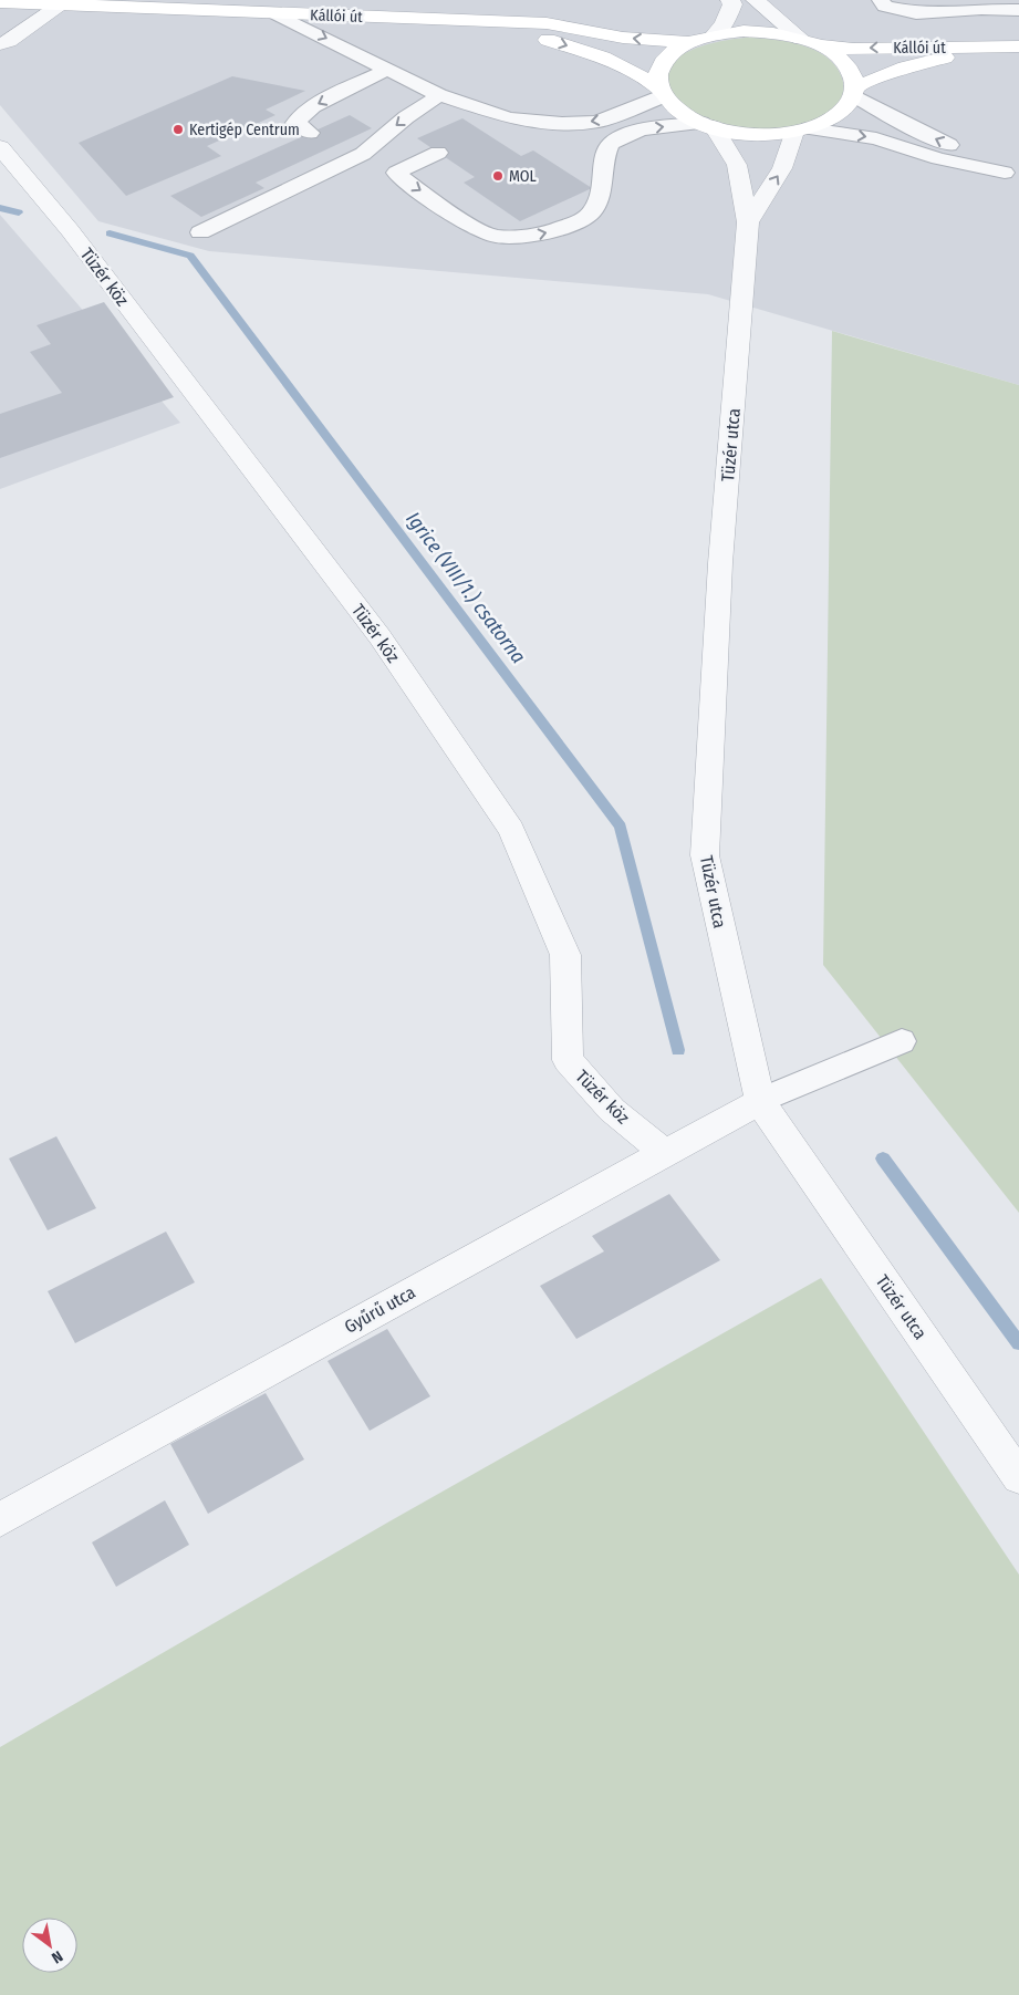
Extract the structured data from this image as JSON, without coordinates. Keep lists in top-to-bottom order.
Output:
{
  "streets": {
    "main road": ["Kállói út"],
    "street": ["Tüzér köz", "Tüzér utca", "Gyűrű utca"]
  },
  "crossings": [
    ["Kállói út", "Tüzér utca"],
    ["Tüzér köz", "Gyűrű utca"],
    ["Tüzér utca", "Gyűrű utca"]
  ],
  "water": ["Igrice (VIII/1.) csatorna"],
  "places": ["Kertigép Centrum", "MOL"],
  "north": "bottom right"
}
